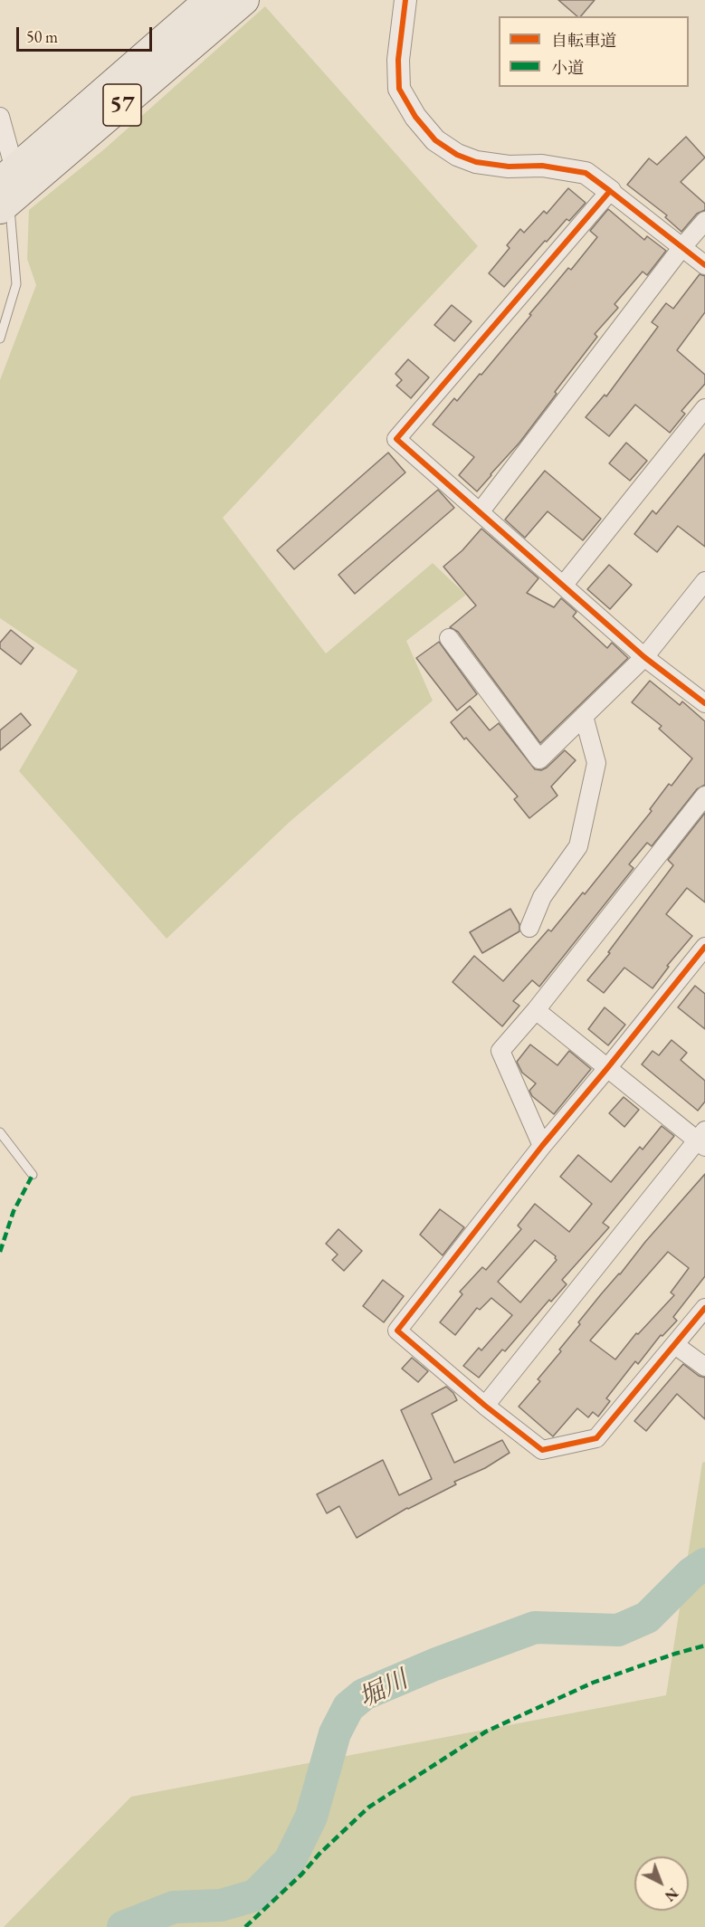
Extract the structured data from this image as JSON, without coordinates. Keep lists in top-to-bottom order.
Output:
{
  "streets": {
    "highway": ["57"]
  },
  "water": ["堀川"],
  "legend": ["自転車道", "小道"],
  "scale_bar": "50 m",
  "north": "bottom right"
}
